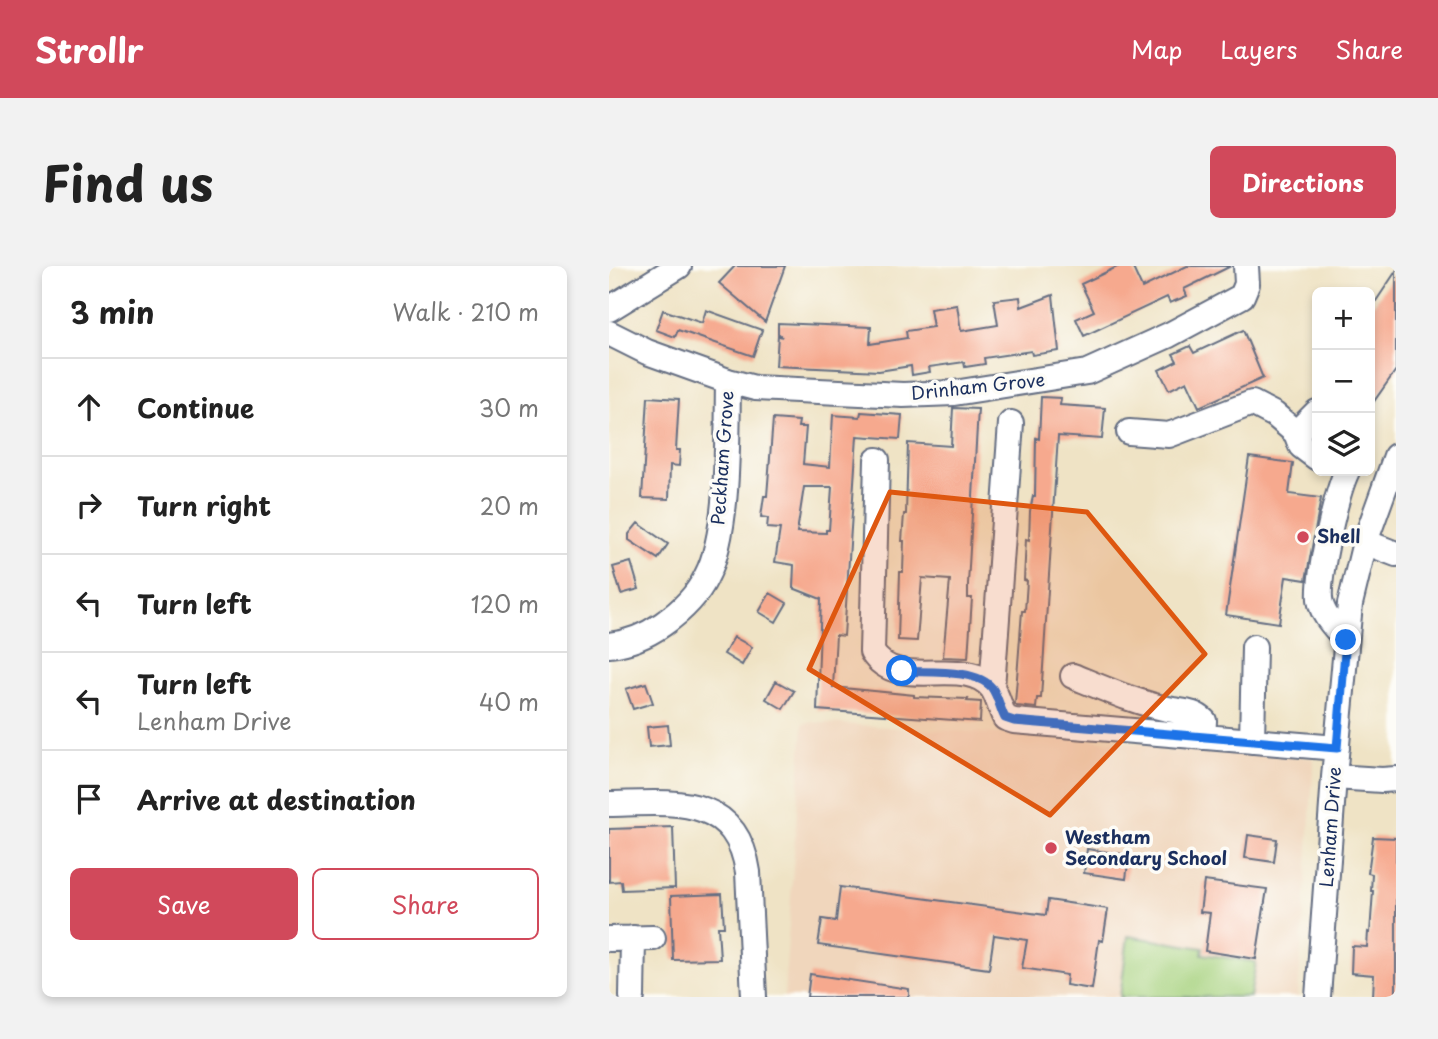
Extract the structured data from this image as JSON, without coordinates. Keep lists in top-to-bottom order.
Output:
{
  "streets": {
    "street": ["Drinham Grove", "Peckham Grove", "Lenham Drive"]
  },
  "crossings": [
    ["Drinham Grove", "Peckham Grove"]
  ],
  "places": ["Shell", "Westham Secondary School"],
  "page": {
    "header": "Strollr",
    "nav": ["Map", "Layers", "Share"],
    "title": "Find us",
    "buttons": [
      "Directions",
      ["Save", "Share"]
    ],
    "heading": ["3 min", "Walk · 210 m"],
    "map_buttons": ["+", "−"],
    "list": [
      ["Continue", "30 m"],
      ["Turn right", "20 m"],
      ["Turn left", "120 m"],
      ["Turn left", "Lenham Drive", "40 m"],
      "Arrive at destination"
    ]
  }
}
